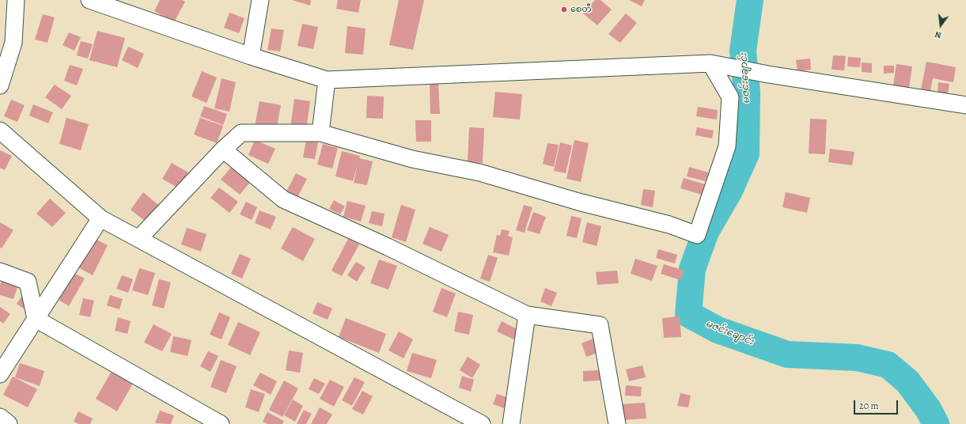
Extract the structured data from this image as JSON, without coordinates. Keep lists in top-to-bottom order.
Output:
{
  "water": ["မဇင်းချောင်း"],
  "places": ["စေတီ"],
  "scale_bar": "20 m",
  "north": "bottom"
}
